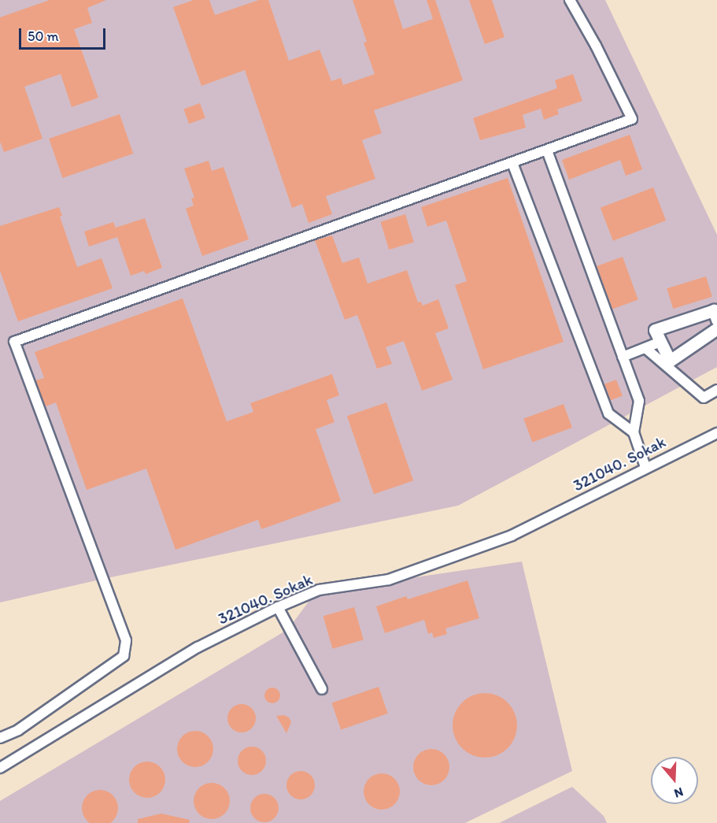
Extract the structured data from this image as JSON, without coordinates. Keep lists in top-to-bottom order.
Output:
{
  "streets": {
    "street": ["321040. Sokak"]
  },
  "scale_bar": "50 m",
  "north": "bottom"
}
